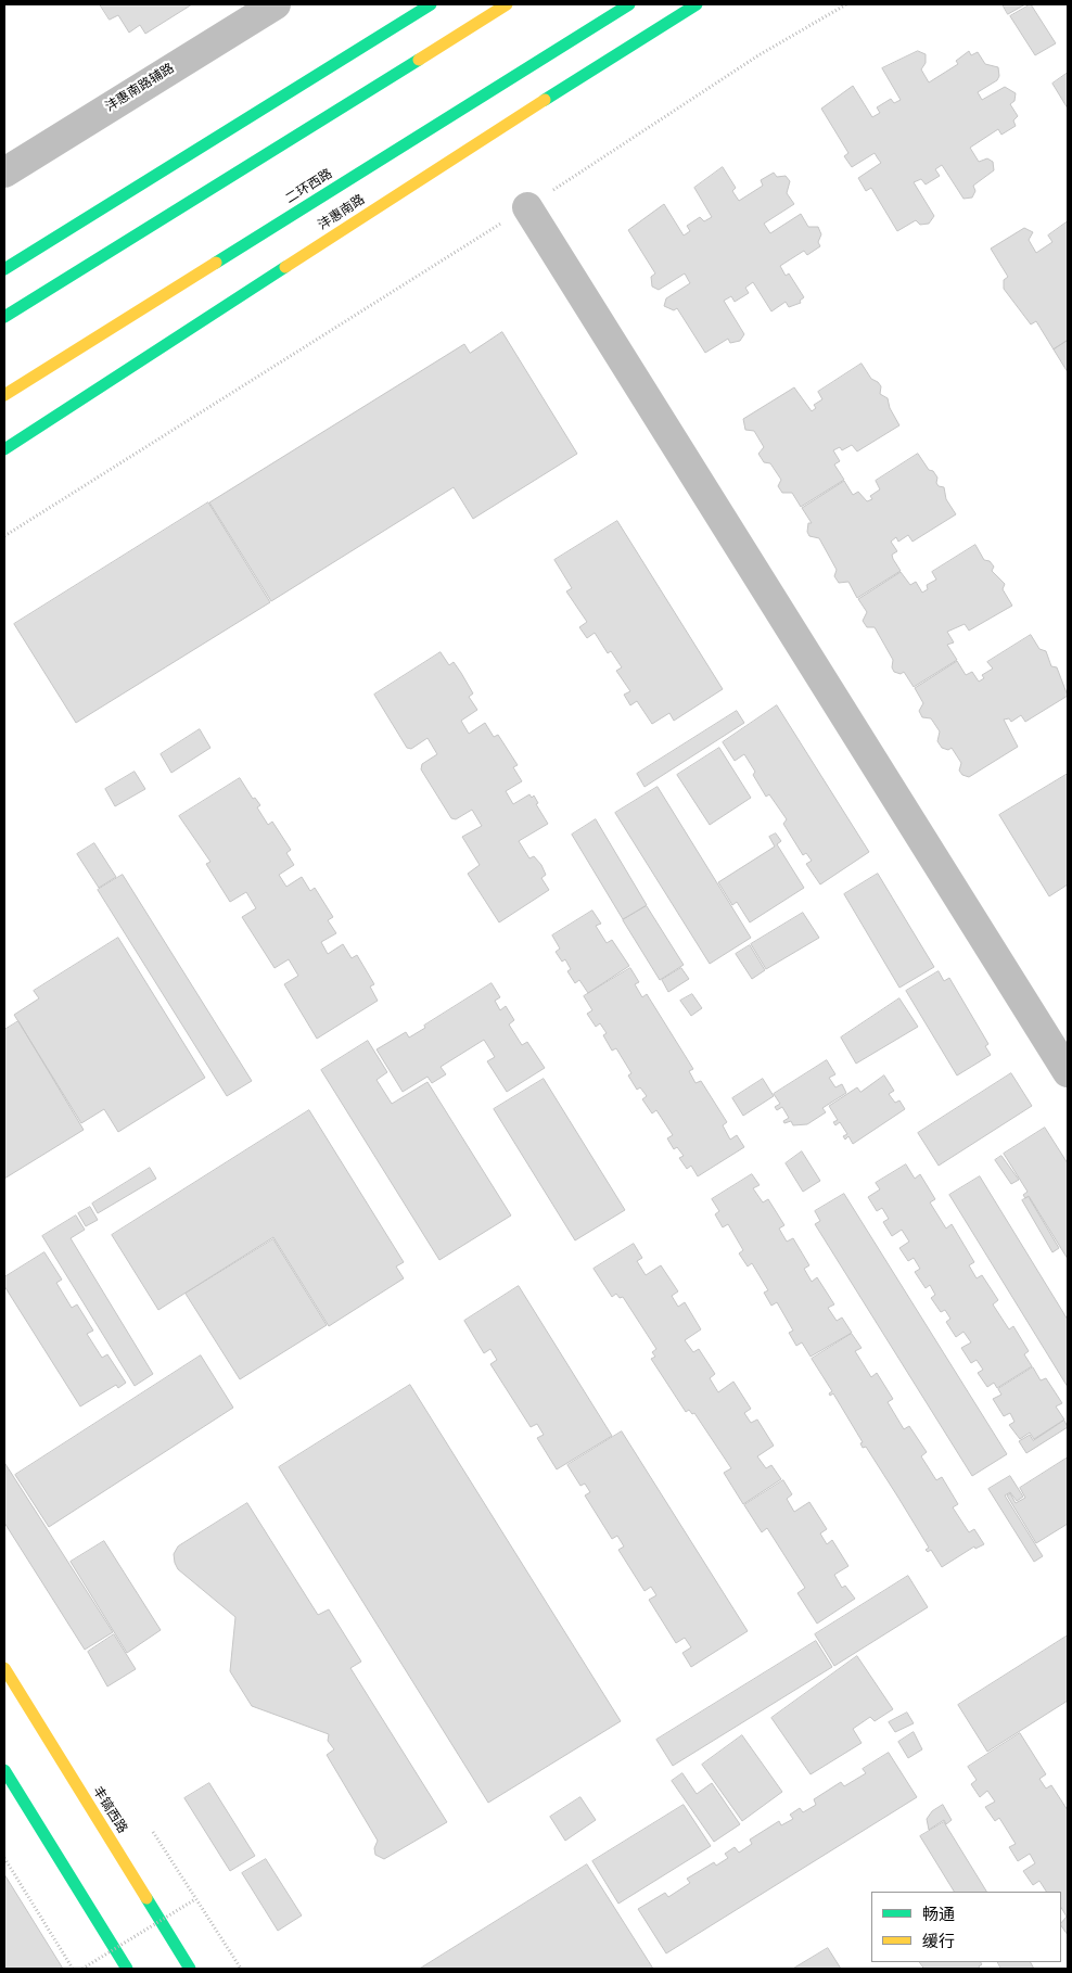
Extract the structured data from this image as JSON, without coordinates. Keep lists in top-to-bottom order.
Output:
{
  "streets": {
    "main road": ["二环西路", "沣惠南路", "丰镐西路"],
    "street": ["沣惠南路辅路"]
  },
  "legend": ["畅通", "缓行"]
}
